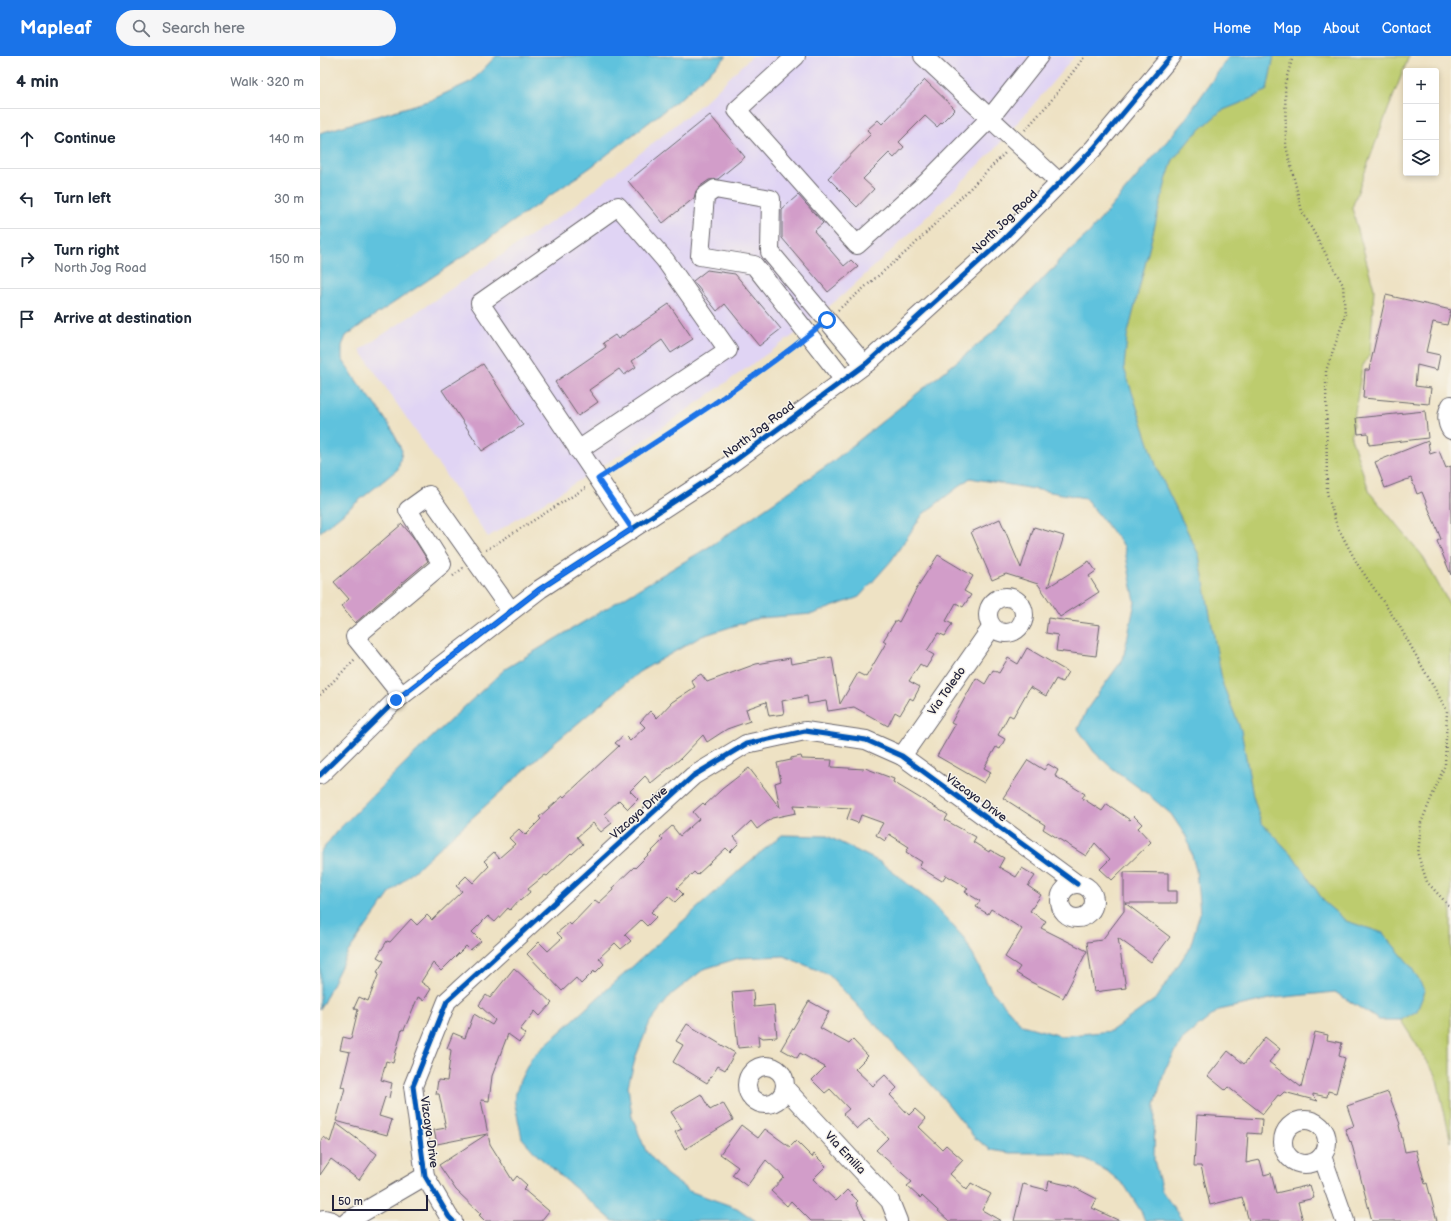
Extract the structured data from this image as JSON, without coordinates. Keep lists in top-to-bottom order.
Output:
{
  "streets": {
    "street": [
      "North Jog Road",
      "Via Toledo",
      "Vizcaya Drive",
      "Via Emilia"
    ]
  },
  "crossings": [
    ["Via Toledo", "Vizcaya Drive"]
  ],
  "scale_bar": "50 m",
  "page": {
    "header": "Mapleaf",
    "search": "Search here",
    "nav": [
      "Home",
      "Map",
      "About",
      "Contact"
    ],
    "heading": ["4 min", "Walk · 320 m"],
    "map_buttons": ["+", "−"],
    "list": [
      ["Continue", "140 m"],
      ["Turn left", "30 m"],
      ["Turn right", "North Jog Road", "150 m"],
      "Arrive at destination"
    ],
    "scale": "50 m"
  }
}
